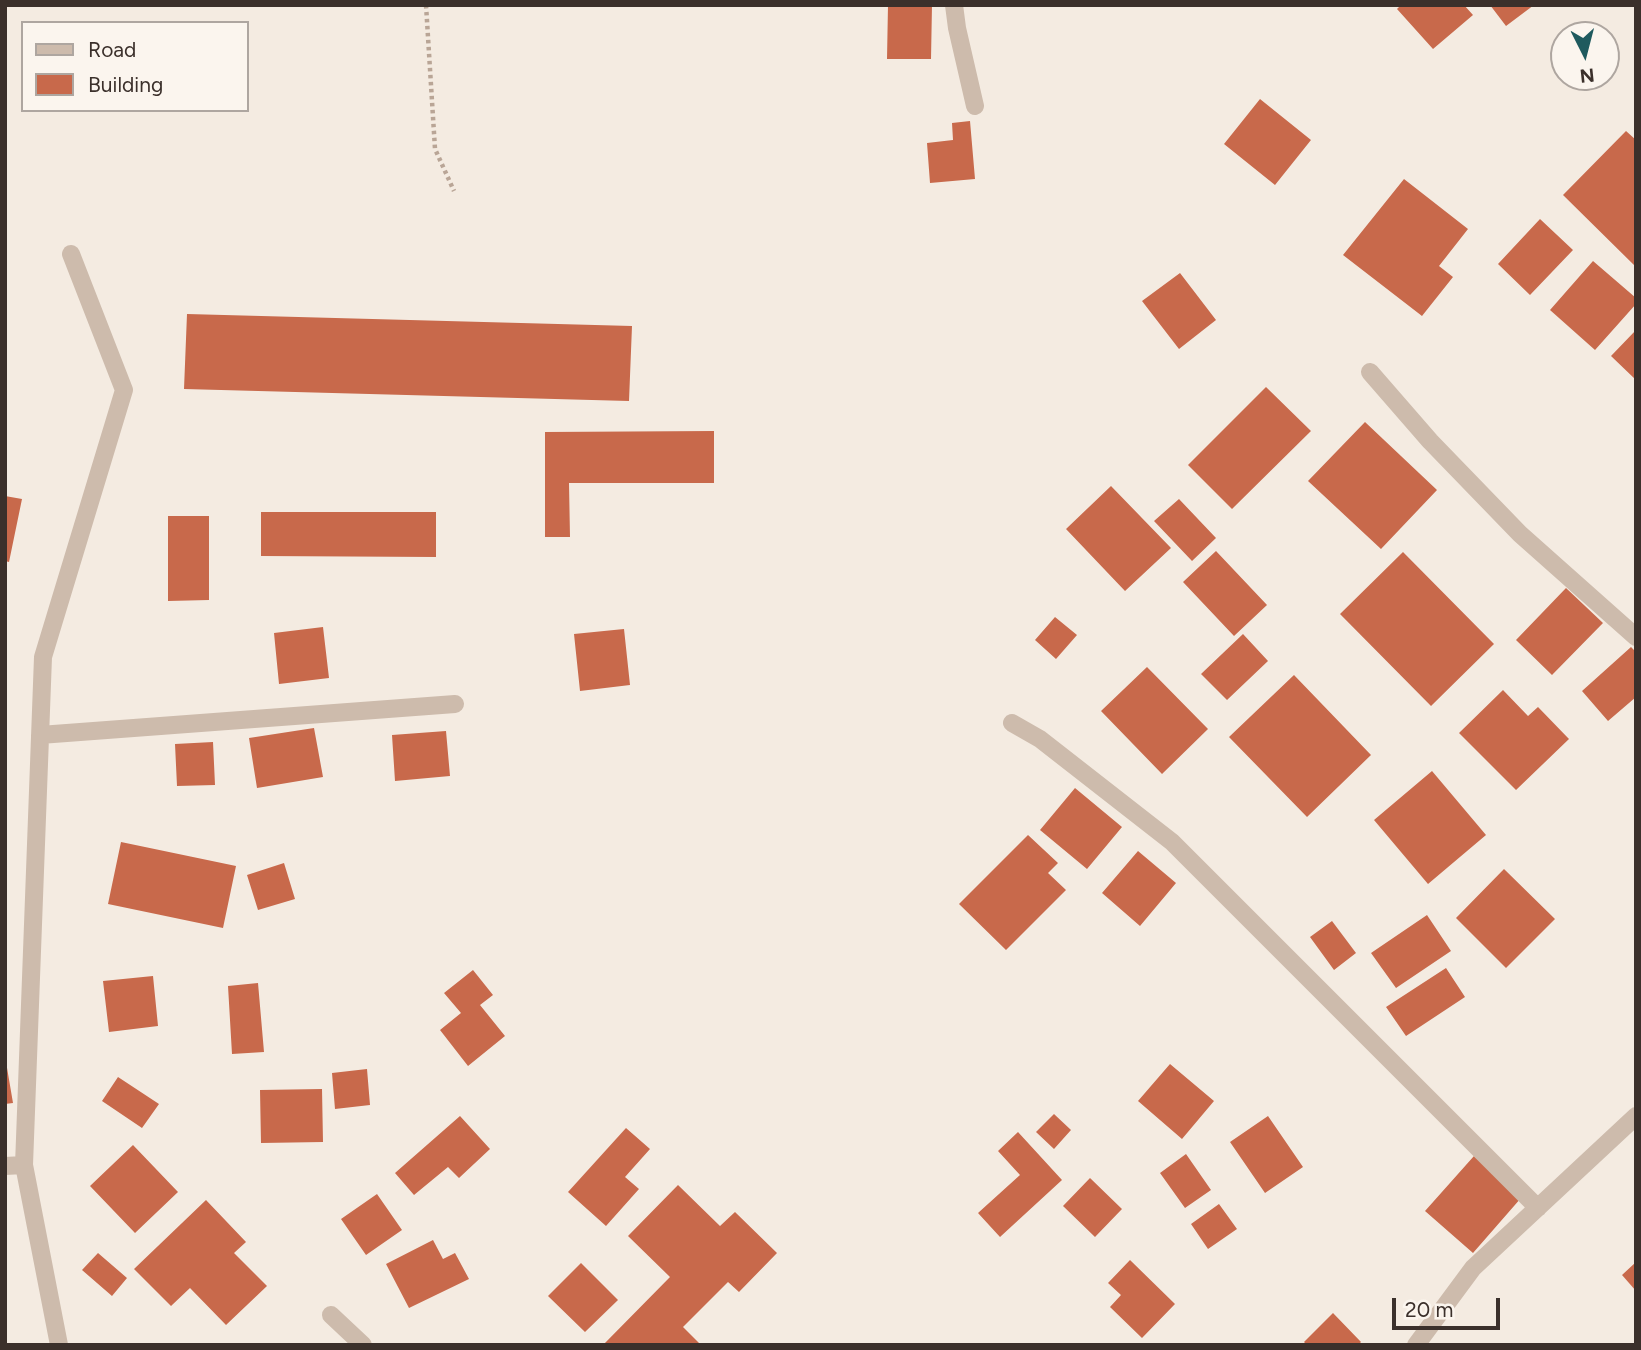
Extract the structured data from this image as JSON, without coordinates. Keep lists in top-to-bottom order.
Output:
{
  "legend": ["Road", "Building"],
  "scale_bar": "20 m",
  "north": "bottom"
}
